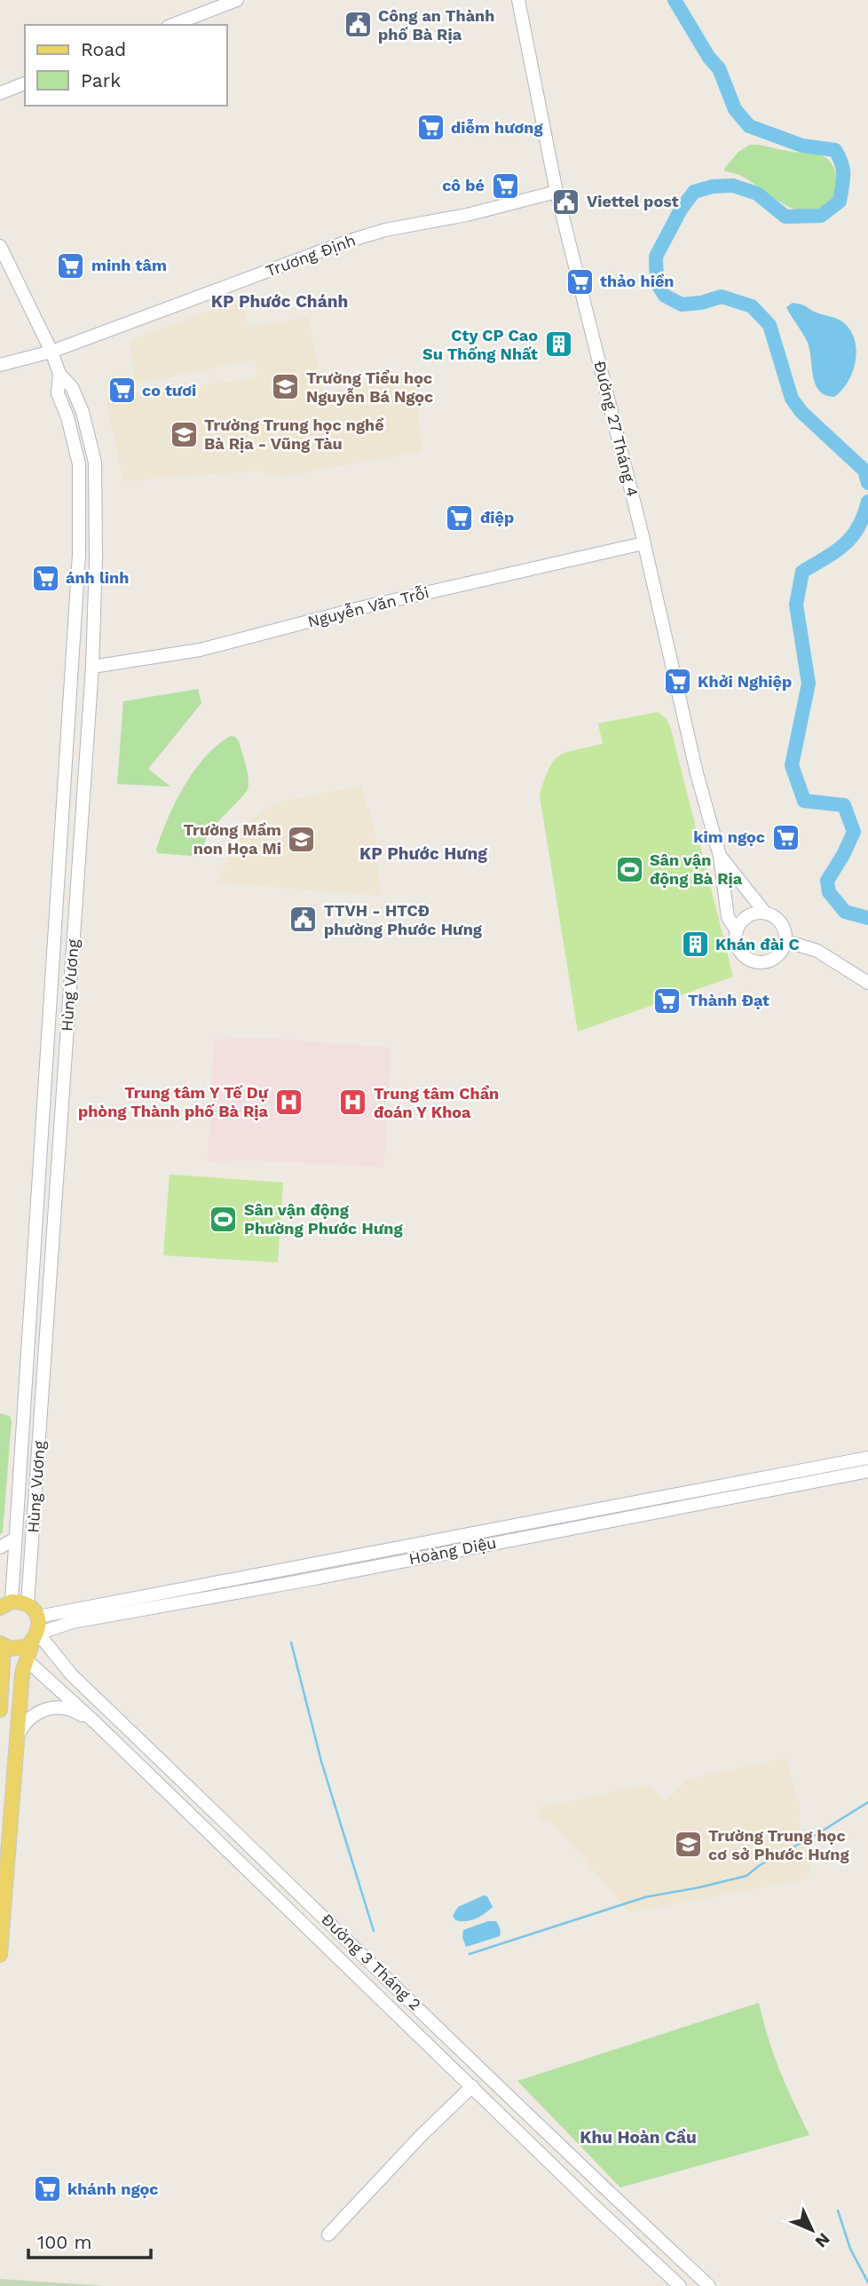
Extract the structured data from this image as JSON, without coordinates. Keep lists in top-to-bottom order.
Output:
{
  "streets": {
    "main road": [
      "Trương Định",
      "Đường 27 Tháng 4",
      "Nguyễn Văn Trỗi",
      "Hùng Vương",
      "Hoàng Diệu",
      "Đường 3 Tháng 2"
    ]
  },
  "crossings": [
    ["Trương Định", "Đường 27 Tháng 4"],
    ["Trương Định", "Hùng Vương"],
    ["Đường 27 Tháng 4", "Nguyễn Văn Trỗi"],
    ["Nguyễn Văn Trỗi", "Hùng Vương"],
    ["Hoàng Diệu", "Đường 3 Tháng 2"]
  ],
  "districts": ["KP Phước Chánh", "KP Phước Hưng", "Khu Hoàn Cầu"],
  "places": {
    "public building": ["Công an Thành phố Bà Rịa", "Viettel post", "TTVH - HTCĐ phường Phước Hưng"],
    "supermarket": [
      "diễm hương",
      "cô bé",
      "minh tâm",
      "thảo hiền",
      "co tươi",
      "điệp",
      "ánh linh",
      "Khởi Nghiệp",
      "kim ngọc",
      "Thành Đạt",
      "khánh ngọc"
    ],
    "building": ["Cty CP Cao Su Thống Nhất", "Khán đài C"],
    "school or university": [
      "Trường Tiểu học Nguyễn Bá Ngọc",
      "Trường Trung học nghề Bà Rịa - Vũng Tàu",
      "Trường Mầm non Họa Mi",
      "Trường Trung học cơ sở Phước Hưng"
    ],
    "sports": ["Sân vận động Bà Rịa", "Sân vận động Phường Phước Hưng"],
    "hospital": ["Trung tâm Y Tế Dự phòng Thành phố Bà Rịa", "Trung tâm Chẩn đoán Y Khoa"]
  },
  "legend": ["Road", "Park"],
  "scale_bar": "100 m",
  "north": "bottom right"
}
